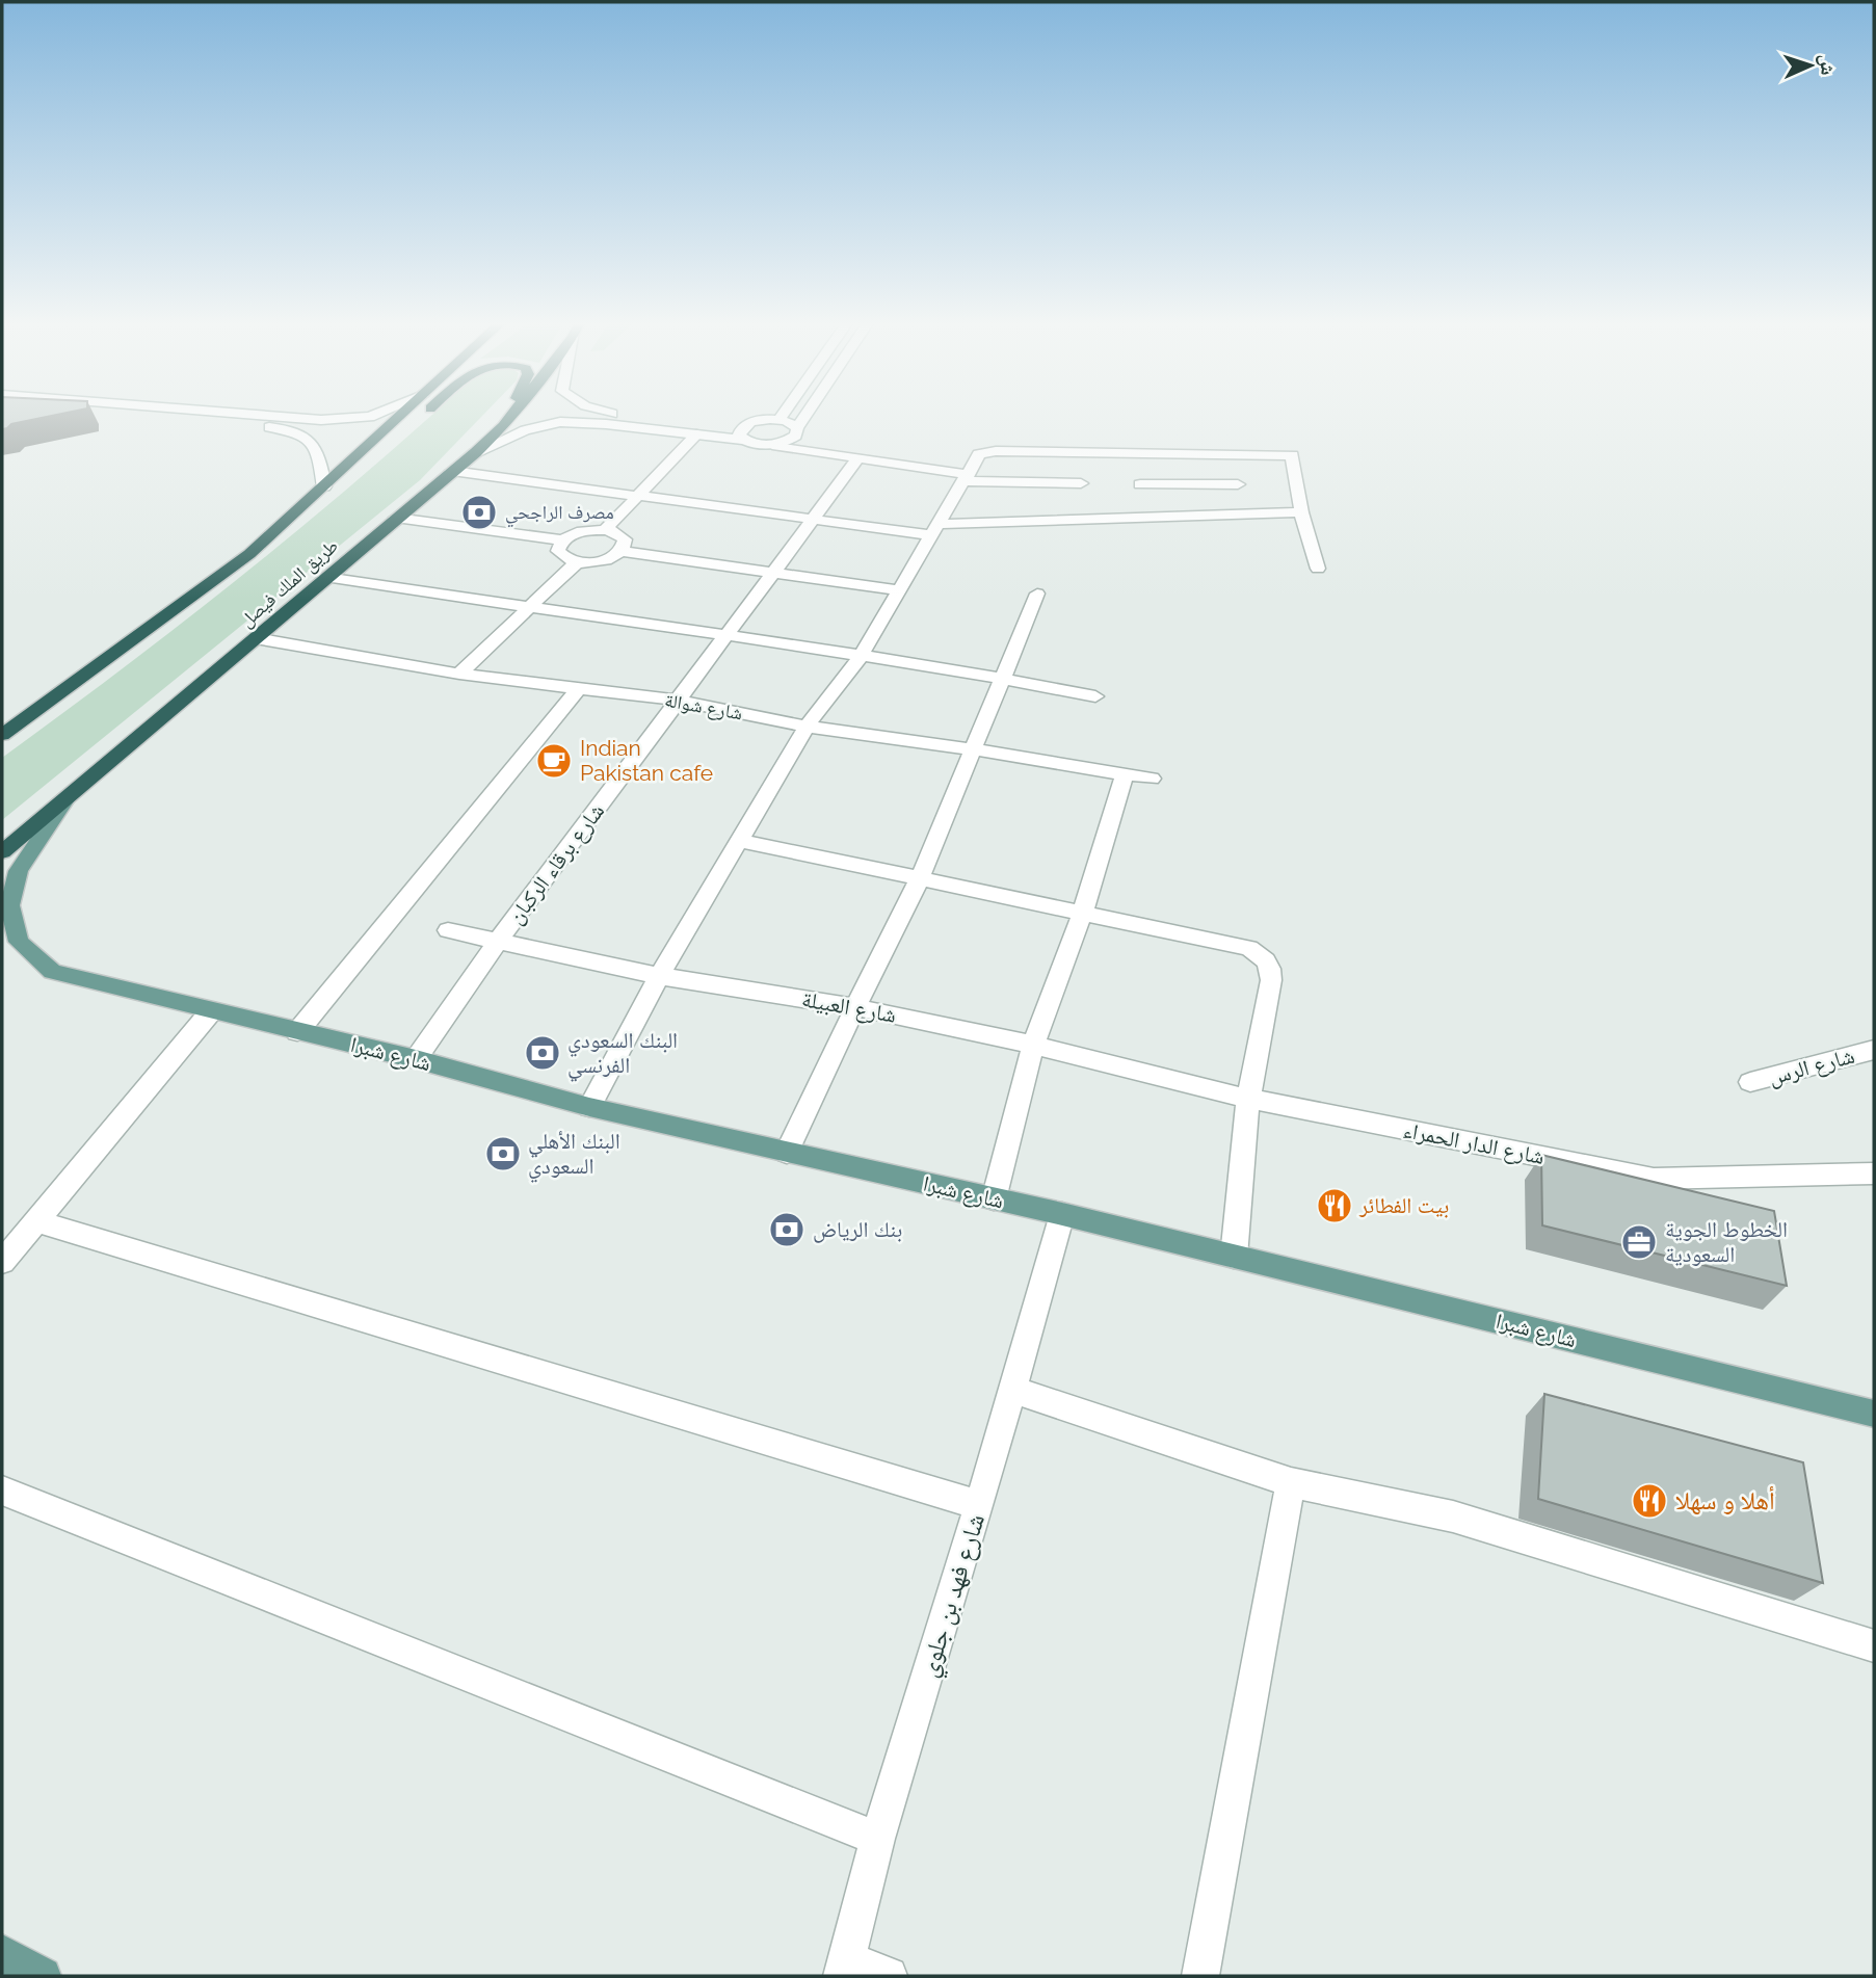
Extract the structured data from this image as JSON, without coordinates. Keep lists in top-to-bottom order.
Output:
{
  "streets": {
    "highway": ["طريق الملك فيصل"],
    "main road": ["شارع شبرا"],
    "street": [
      "شارع شوالة",
      "شارع برقاء الركبان",
      "شارع العبيلة",
      "شارع الرس",
      "شارع الدار الحمراء",
      "شارع فهد بن جلوي"
    ]
  },
  "crossings": [
    ["طريق الملك فيصل", "شارع شوالة"],
    ["طريق الملك فيصل", "شارع شبرا"],
    ["شارع شوالة", "شارع برقاء الركبان"],
    ["شارع برقاء الركبان", "شارع العبيلة"],
    ["شارع برقاء الركبان", "شارع شبرا"],
    ["شارع العبيلة", "شارع الدار الحمراء"],
    ["شارع شبرا", "شارع فهد بن جلوي"]
  ],
  "places": {
    "bank": [
      "مصرف الراجحي",
      "البنك السعودي الفرنسي",
      "البنك الأهلي السعودي",
      "بنك الرياض"
    ],
    "cafe": ["Indian Pakistan cafe"],
    "restaurant": ["بيت الفطائر", "أهلا و سهلا"],
    "office": ["الخطوط الجوية السعودية"]
  },
  "north": "right"
}
